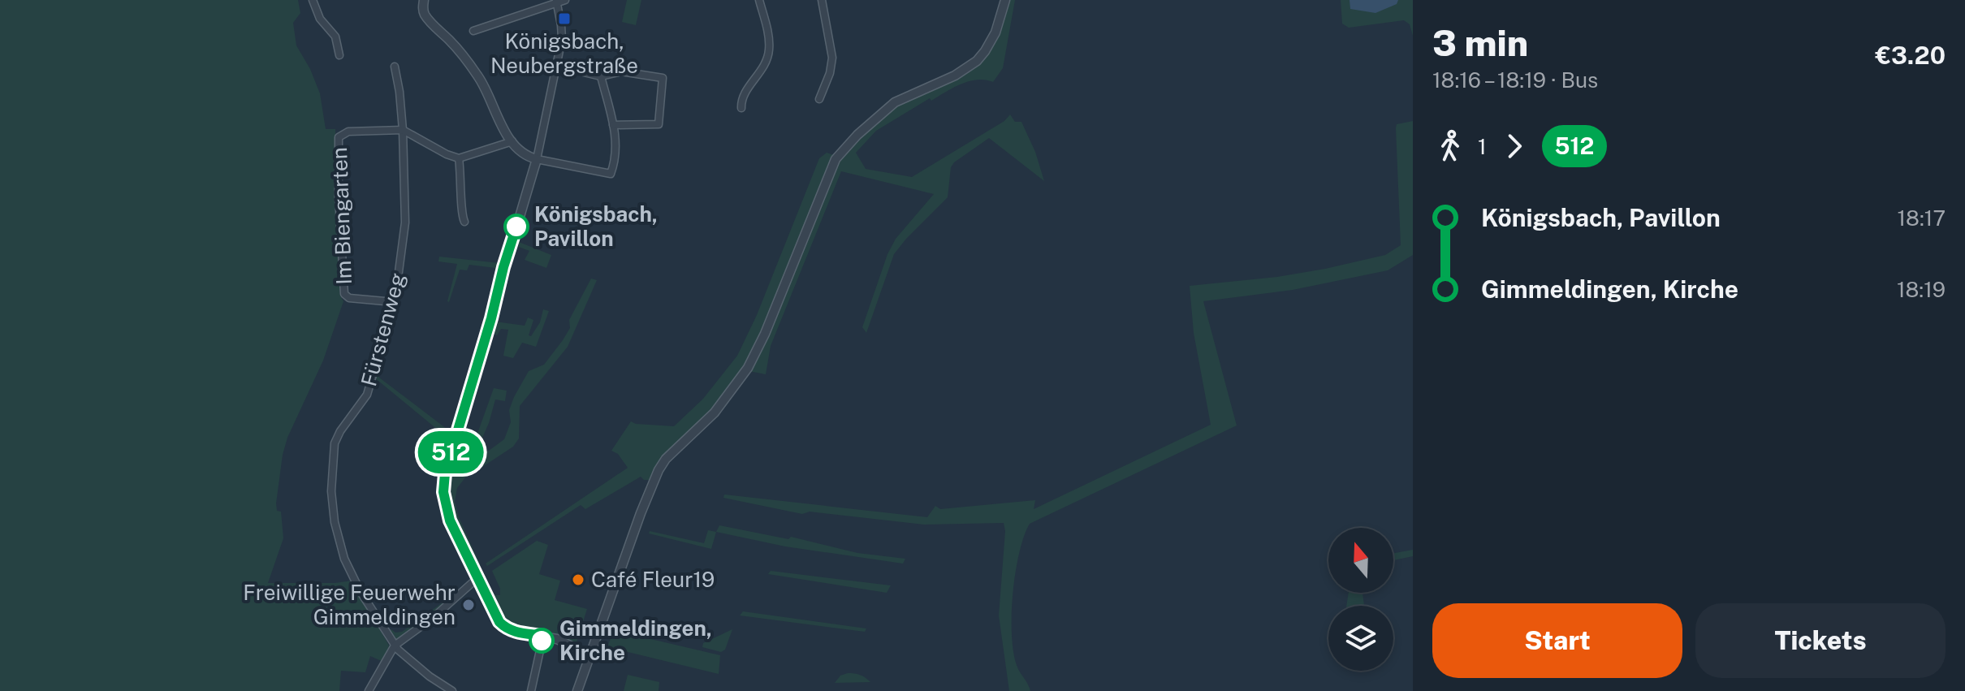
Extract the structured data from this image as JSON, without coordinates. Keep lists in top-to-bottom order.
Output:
{
  "streets": {
    "street": ["Im Biengarten", "Fürstenweg"]
  },
  "crossings": [
    ["Im Biengarten", "Fürstenweg"]
  ],
  "places": {
    "transit": ["Königsbach, Neubergstraße"],
    "other": [
      "Königsbach, Pavillon",
      "Café Fleur19",
      "Freiwillige Feuerwehr Gimmeldingen",
      "Gimmeldingen, Kirche"
    ]
  },
  "lines": ["bus line 512"],
  "north": "top",
  "page": {
    "on_map": "512",
    "heading": ["3 min", "18:16 – 18:19 · Bus", "€3.20"],
    "legs": ["1", "512"],
    "list": [
      {
        "name": "Königsbach, Pavillon",
        "value": "18:17"
      },
      {
        "name": "Gimmeldingen, Kirche",
        "value": "18:19"
      }
    ],
    "buttons": ["Start", "Tickets"]
  }
}
